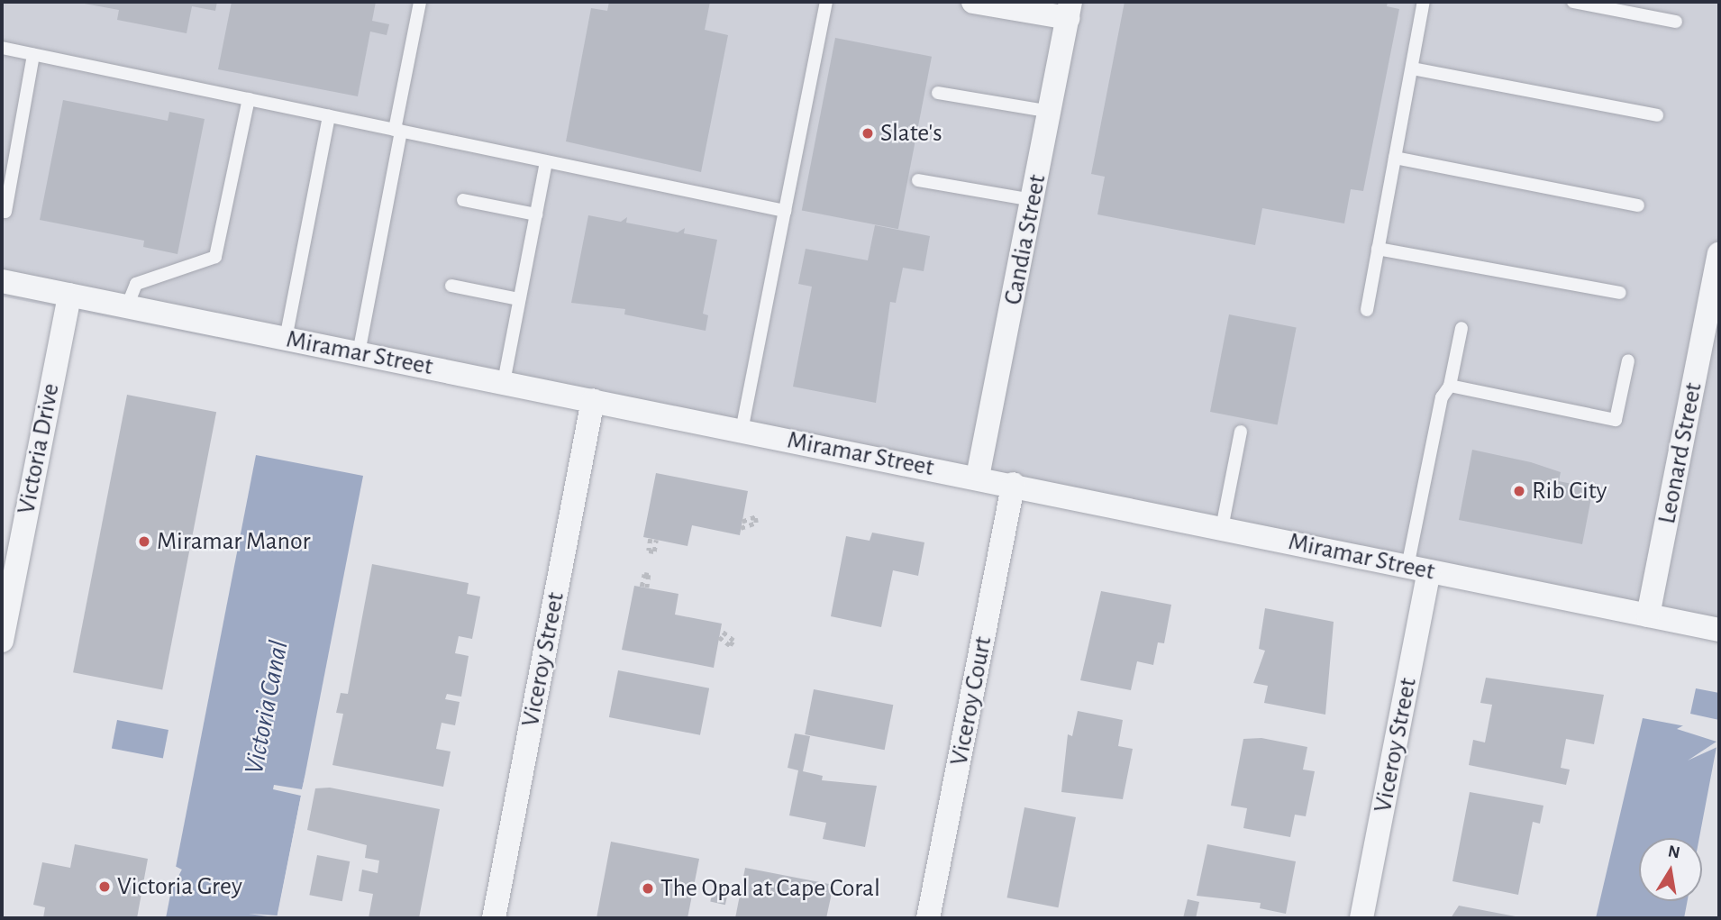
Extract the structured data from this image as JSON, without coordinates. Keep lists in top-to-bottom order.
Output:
{
  "streets": {
    "street": [
      "Candia Street",
      "Miramar Street",
      "Victoria Drive",
      "Leonard Street",
      "Viceroy Street",
      "Viceroy Court"
    ]
  },
  "crossings": [
    ["Candia Street", "Miramar Street"],
    ["Miramar Street", "Victoria Drive"],
    ["Miramar Street", "Leonard Street"],
    ["Miramar Street", "Viceroy Street"],
    ["Miramar Street", "Viceroy Court"]
  ],
  "water": ["Victoria Canal"],
  "places": [
    "Slate's",
    "Rib City",
    "Miramar Manor",
    "Victoria Grey",
    "The Opal at Cape Coral"
  ],
  "north": "top"
}
